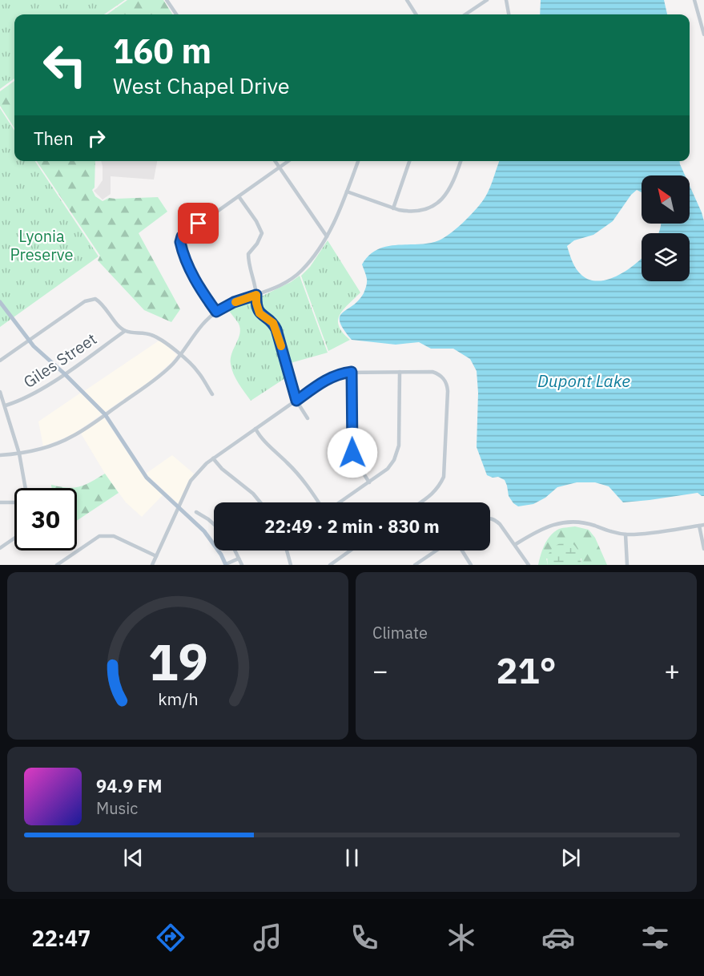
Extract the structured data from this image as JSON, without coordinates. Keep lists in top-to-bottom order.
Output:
{
  "streets": {
    "street": ["Giles Street"]
  },
  "water": ["Dupont Lake"],
  "parks": ["Lyonia Preserve"],
  "north": "top left",
  "page": {
    "turn": ["160 m", "West Chapel Drive"],
    "then": "Then",
    "limit": "30",
    "trip": "22:49 · 2 min · 830 m",
    "tile": "Climate",
    "heat": ["−", "21°", "+"],
    "song": ["94.9 FM", "Music"],
    "tabs": "22:47",
    "gauge": ["19", "km/h"]
  }
}
